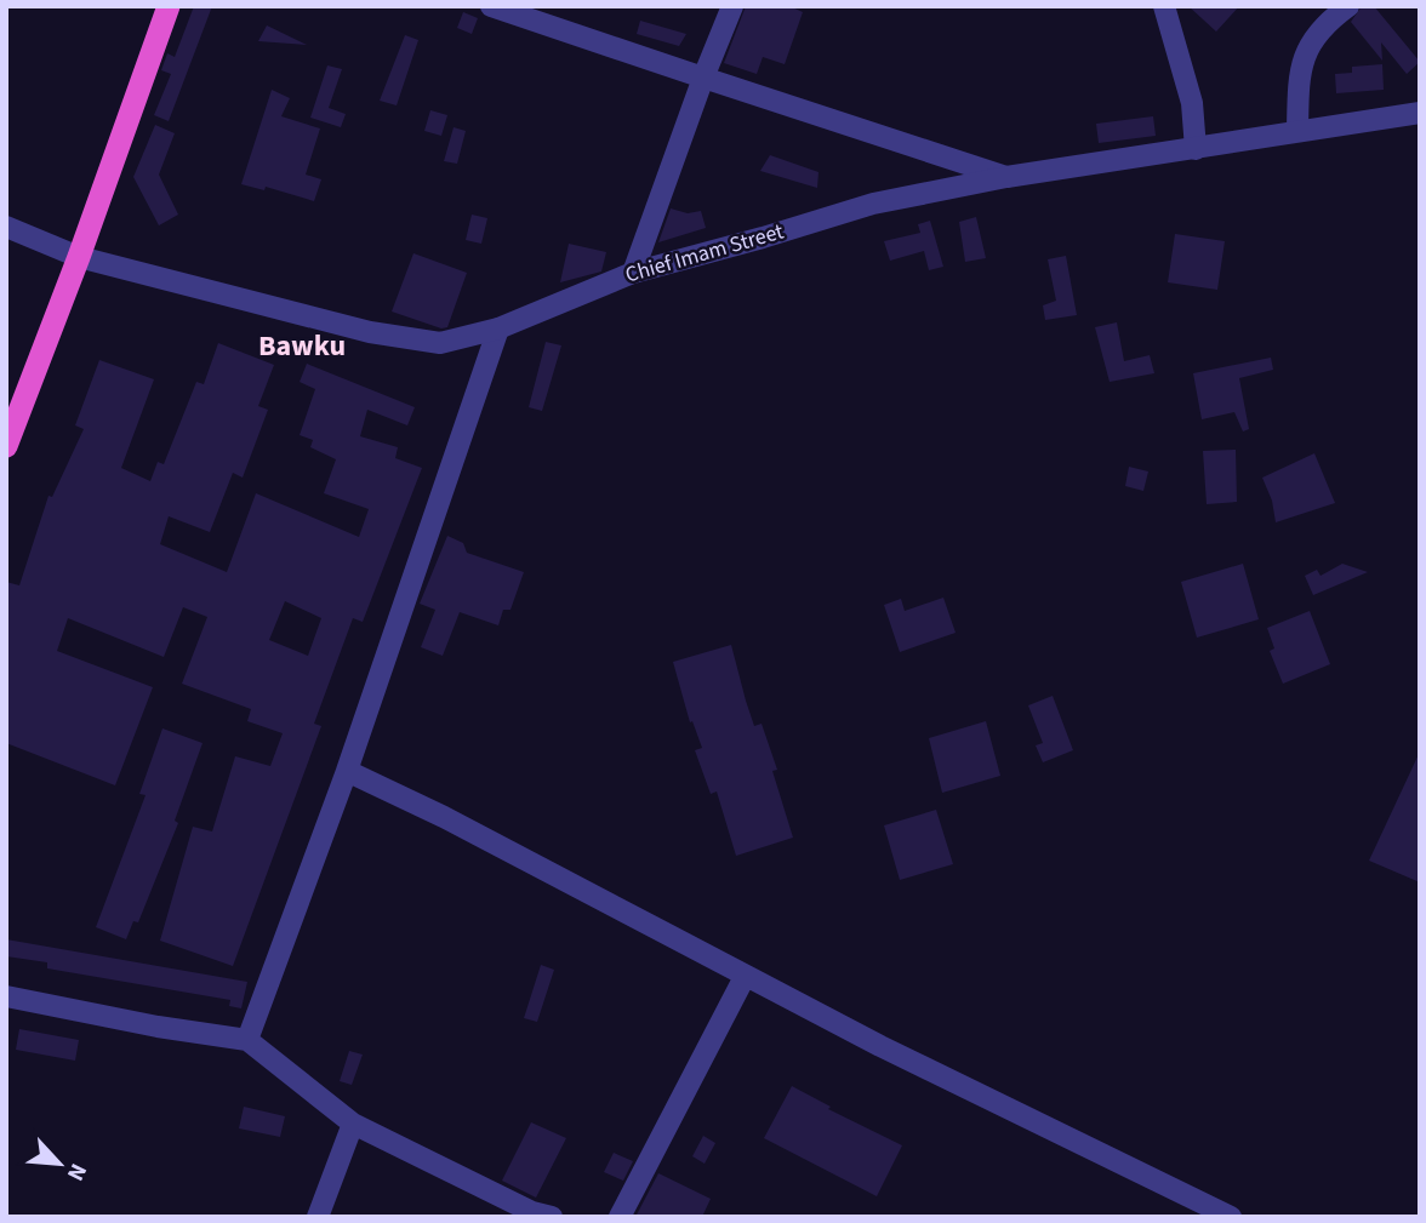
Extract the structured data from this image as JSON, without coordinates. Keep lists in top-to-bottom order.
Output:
{
  "streets": {
    "street": ["Chief Imam Street"]
  },
  "districts": ["Bawku"],
  "north": "bottom right"
}
